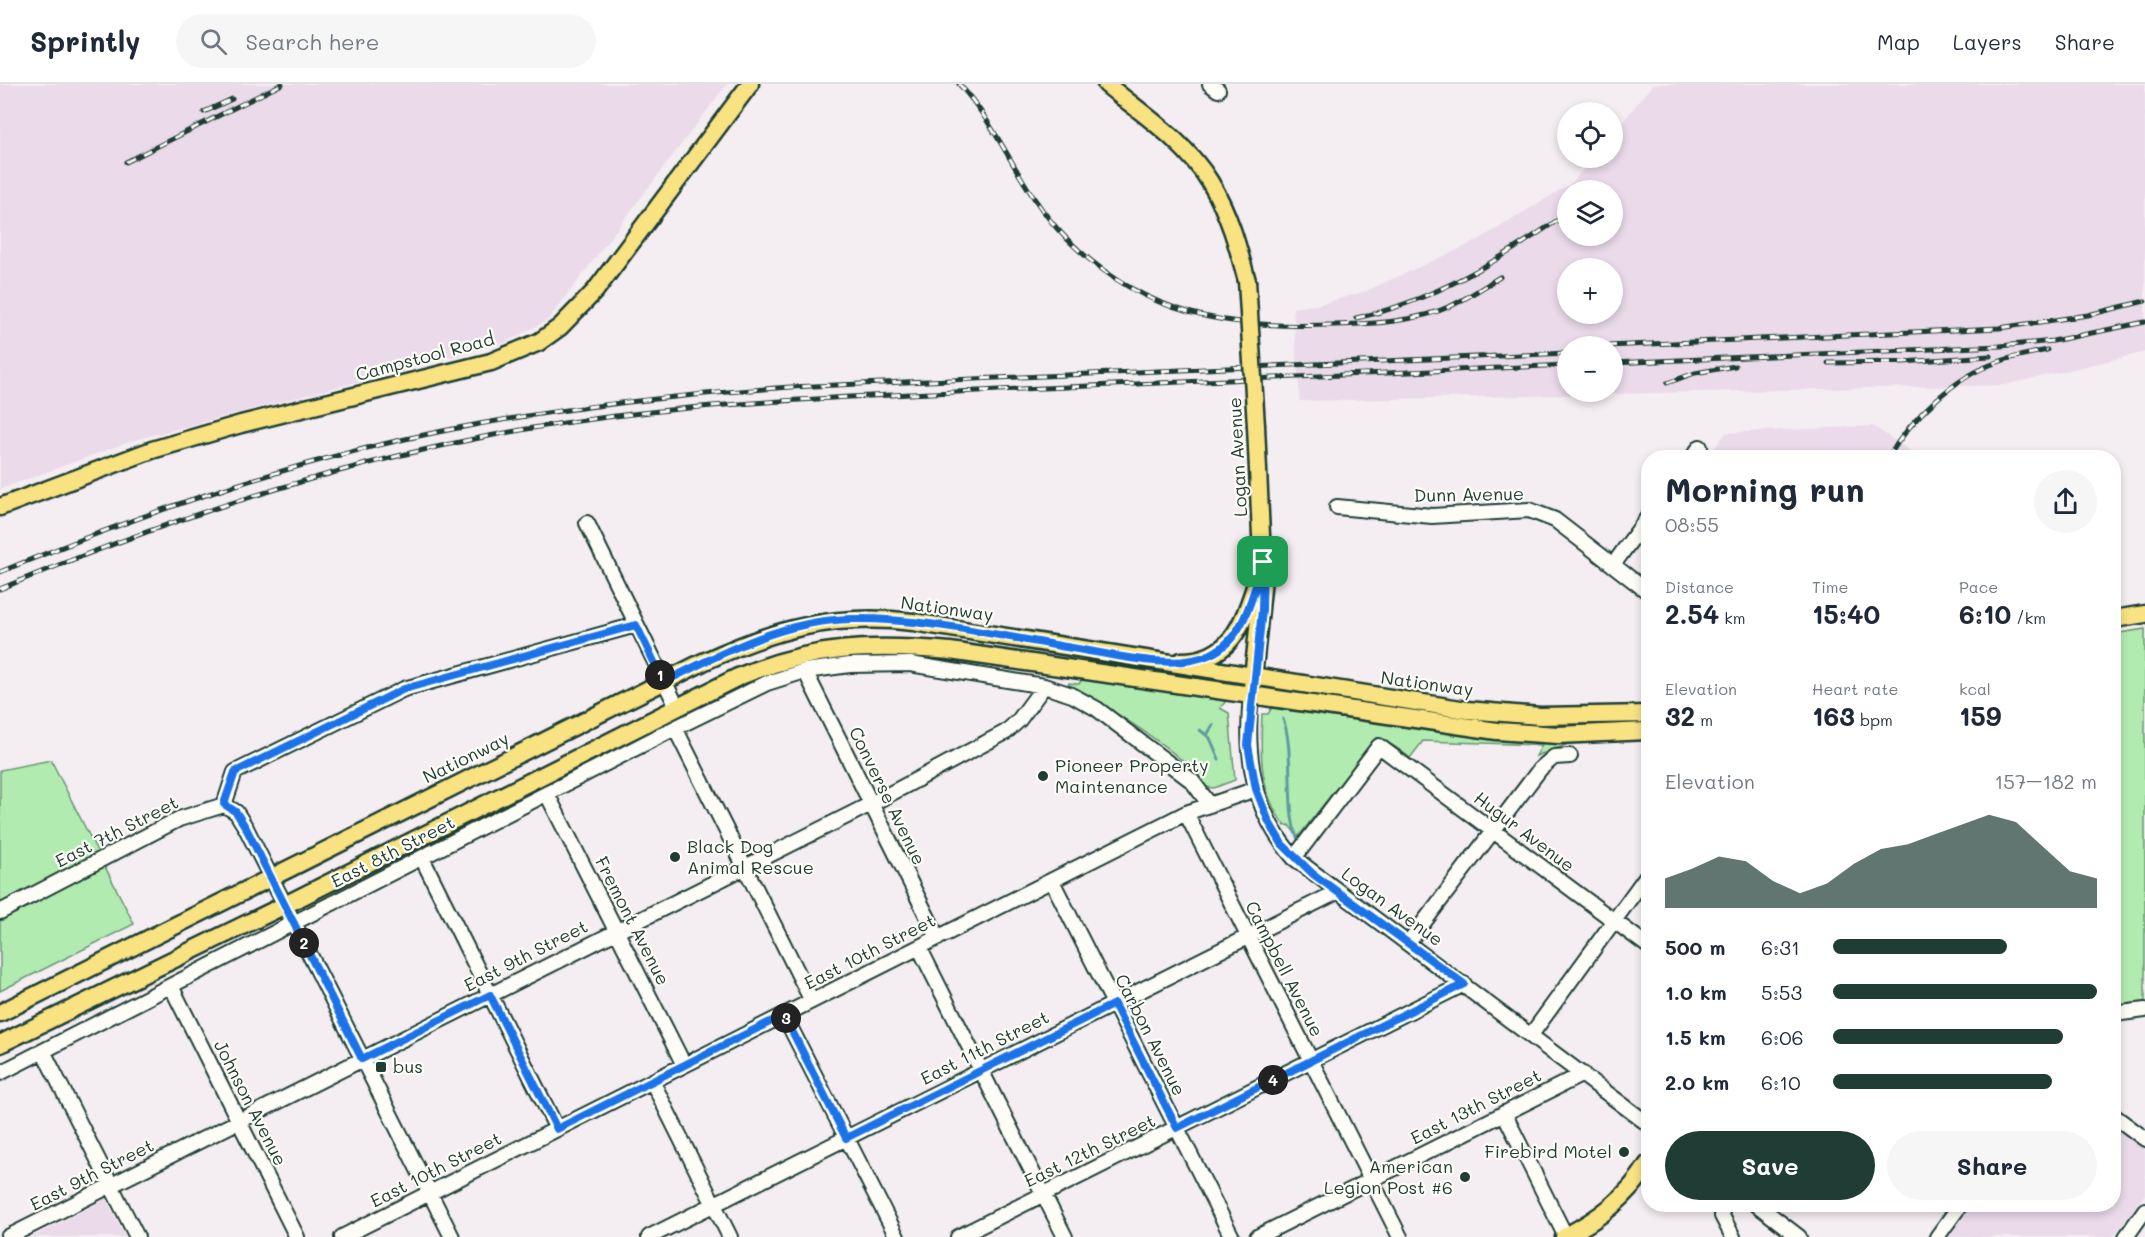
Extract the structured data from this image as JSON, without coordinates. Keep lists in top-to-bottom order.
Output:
{
  "streets": {
    "main road": ["Campstool Road", "Logan Avenue", "Nationway"],
    "street": [
      "Dunn Avenue",
      "Converse Avenue",
      "East 7th Street",
      "Hugur Avenue",
      "East 8th Street",
      "Fremont Avenue",
      "East 10th Street",
      "East 9th Street",
      "Campbell Avenue",
      "Carbon Avenue",
      "East 11th Street",
      "Johnson Avenue",
      "East 13th Street",
      "East 12th Street"
    ]
  },
  "crossings": [
    ["Logan Avenue", "Nationway"],
    ["Logan Avenue", "Hugur Avenue"],
    ["Logan Avenue", "East 10th Street"],
    ["Logan Avenue", "East 11th Street"],
    ["Logan Avenue", "East 13th Street"],
    ["Logan Avenue", "East 12th Street"],
    ["Converse Avenue", "East 8th Street"],
    ["Converse Avenue", "East 10th Street"],
    ["Converse Avenue", "East 9th Street"],
    ["East 8th Street", "Fremont Avenue"],
    ["East 8th Street", "Johnson Avenue"],
    ["Fremont Avenue", "East 10th Street"],
    ["Fremont Avenue", "East 9th Street"],
    ["East 10th Street", "Campbell Avenue"],
    ["East 10th Street", "Carbon Avenue"],
    ["East 9th Street", "Johnson Avenue"],
    ["Campbell Avenue", "East 11th Street"],
    ["Campbell Avenue", "East 13th Street"],
    ["Campbell Avenue", "East 12th Street"],
    ["Carbon Avenue", "East 11th Street"],
    ["Carbon Avenue", "East 12th Street"]
  ],
  "places": {
    "other": [
      "Pioneer Property Maintenance",
      "Black Dog Animal Rescue",
      "Firebird Motel",
      "American Legion Post #6"
    ],
    "transit": ["bus"]
  },
  "page": {
    "header": "Sprintly",
    "search": "Search here",
    "nav": ["Map", "Layers", "Share"],
    "map_buttons": ["+", "−"],
    "heading": ["Morning run", "08:55"],
    "stats": [
      ["Distance", "2.54 km"],
      ["Time", "15:40"],
      ["Pace", "6:10 /km"],
      ["Elevation", "32 m"],
      ["Heart rate", "163 bpm"],
      ["kcal", "159"]
    ],
    "pins": [
      "1",
      "2",
      "3",
      "4"
    ],
    "chart": ["Elevation", "157–182 m"],
    "list": [
      {
        "name": "500 m",
        "note": "6:31"
      },
      {
        "name": "1.0 km",
        "note": "5:53"
      },
      {
        "name": "1.5 km",
        "note": "6:06"
      },
      {
        "name": "2.0 km",
        "note": "6:10"
      }
    ],
    "buttons": ["Save", "Share"]
  }
}
